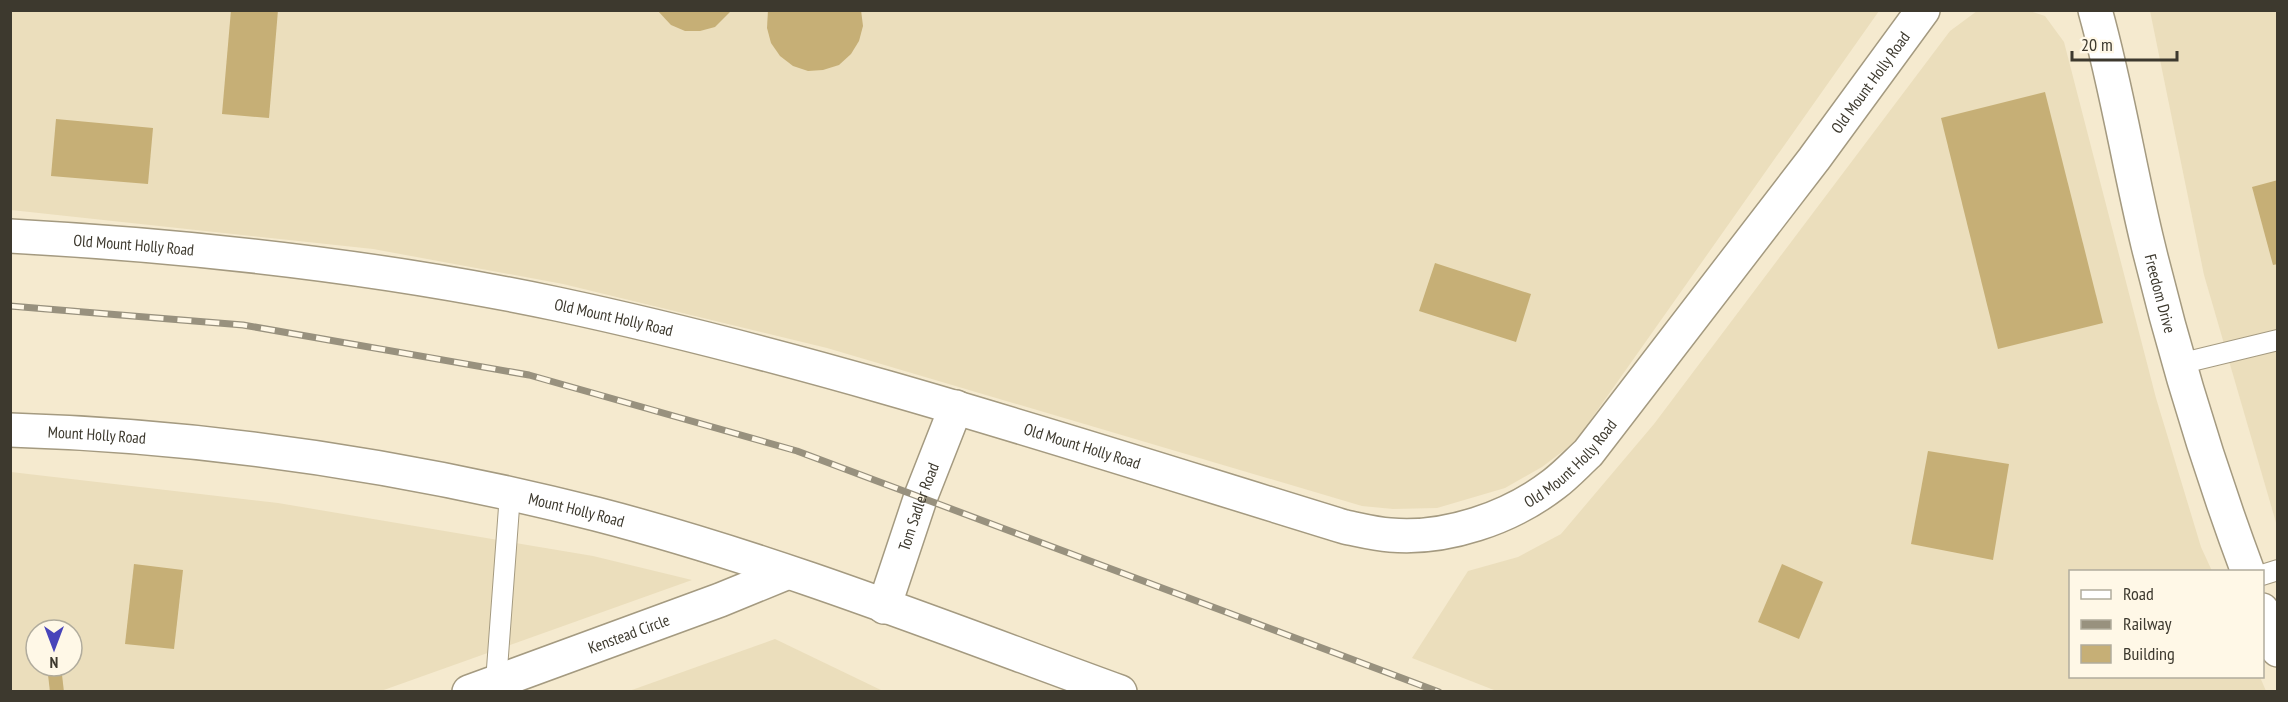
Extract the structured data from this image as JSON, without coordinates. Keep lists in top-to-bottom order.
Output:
{
  "streets": {
    "street": [
      "Old Mount Holly Road",
      "Freedom Drive",
      "Mount Holly Road",
      "Tom Sadler Road",
      "Kenstead Circle"
    ]
  },
  "crossings": [
    ["Old Mount Holly Road", "Tom Sadler Road"],
    ["Mount Holly Road", "Tom Sadler Road"],
    ["Mount Holly Road", "Kenstead Circle"]
  ],
  "legend": ["Road", "Railway", "Building"],
  "scale_bar": "20 m",
  "north": "bottom"
}
